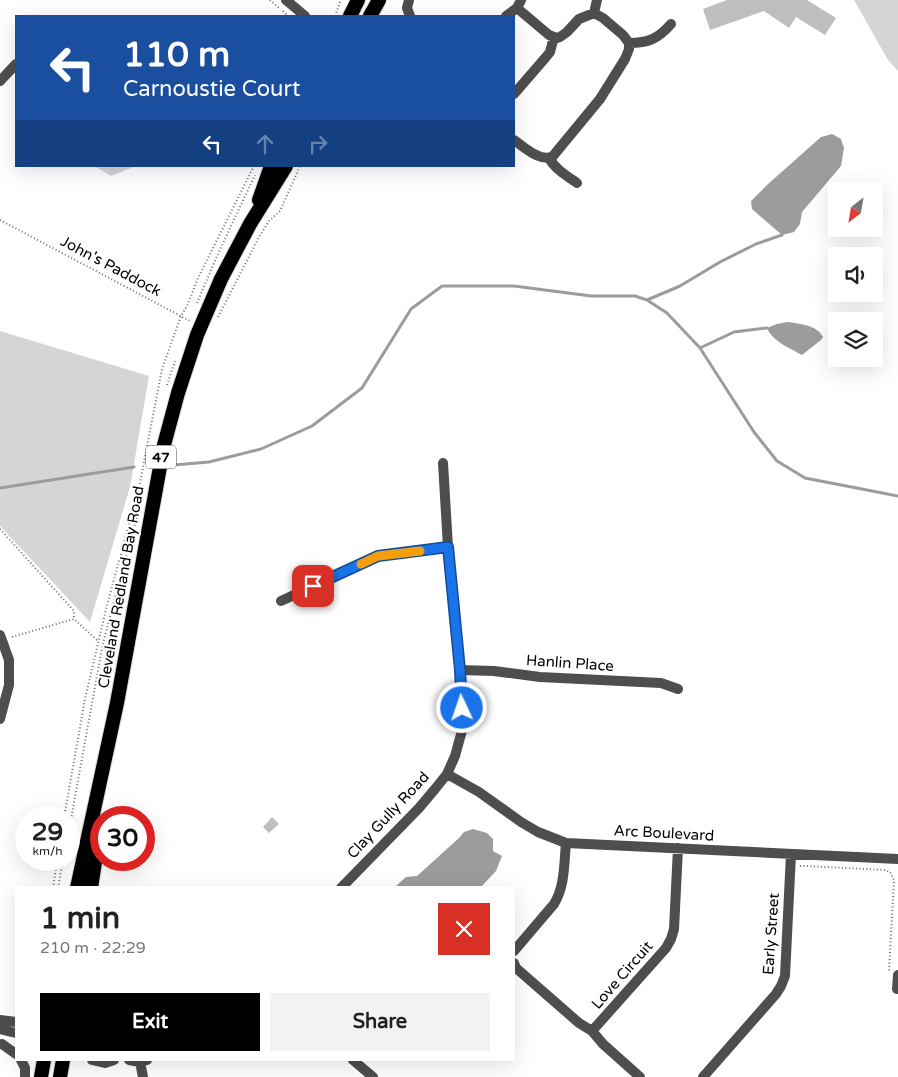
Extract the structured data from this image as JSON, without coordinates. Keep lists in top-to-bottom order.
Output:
{
  "streets": {
    "highway": ["47", "Cleveland Redland Bay Road"],
    "street": [
      "Hanlin Place",
      "Clay Gully Road",
      "Arc Boulevard",
      "Early Street",
      "Love Circuit"
    ],
    "path": ["John's Paddock"]
  },
  "crossings": [
    ["John's Paddock", "Cleveland Redland Bay Road"],
    ["Hanlin Place", "Clay Gully Road"],
    ["Clay Gully Road", "Arc Boulevard"],
    ["Arc Boulevard", "Early Street"],
    ["Arc Boulevard", "Love Circuit"]
  ],
  "north": "bottom left",
  "page": {
    "turn": ["110 m", "Carnoustie Court"],
    "speed": "29 km/h",
    "limit": "30",
    "heading": ["1 min", "210 m · 22:29"],
    "buttons": ["Exit", "Share"]
  }
}
